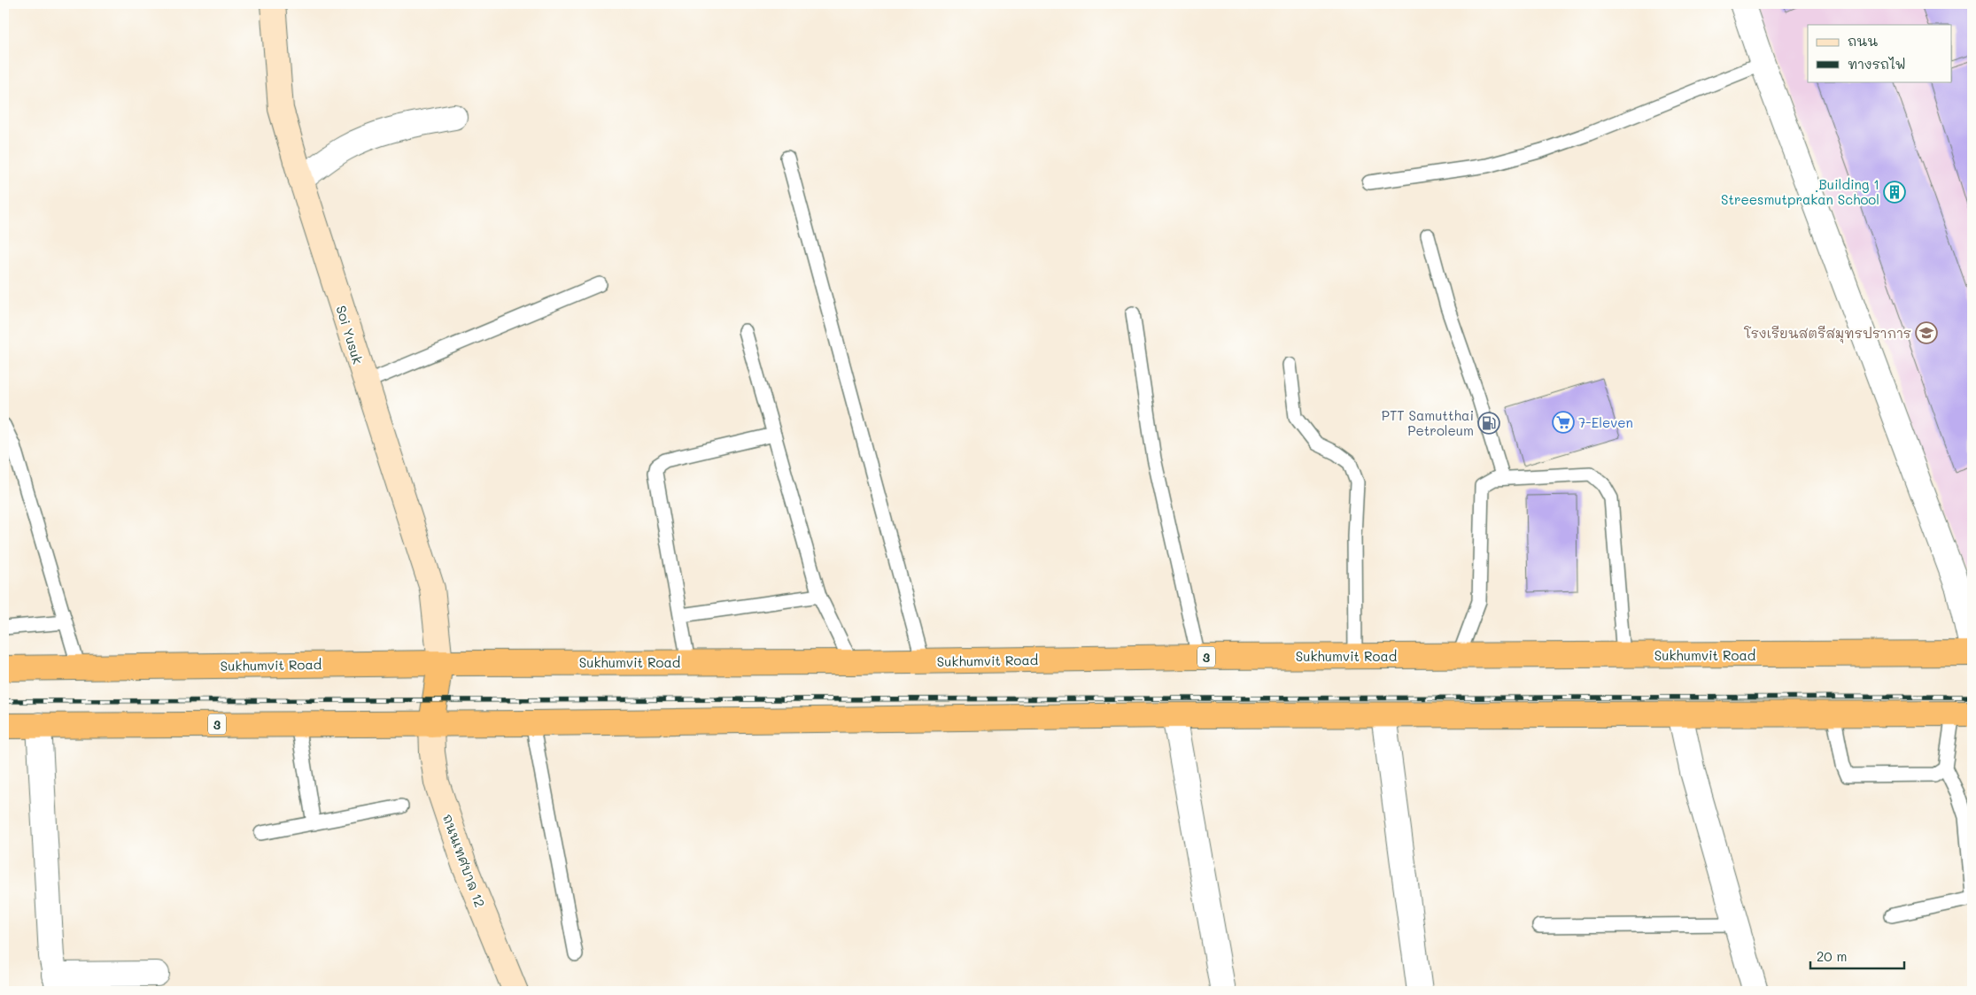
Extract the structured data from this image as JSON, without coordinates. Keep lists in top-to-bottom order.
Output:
{
  "streets": {
    "highway": ["Sukhumvit Road", "3"],
    "street": ["Soi Yusuk", "ถนนเทศบาล 12"]
  },
  "crossings": [
    ["Soi Yusuk", "Sukhumvit Road"],
    ["3", "ถนนเทศบาล 12"]
  ],
  "places": {
    "building": ["ฺBuilding 1 Streesmutprakan School"],
    "school or university": ["โรงเรียนสตรีสมุทรปราการ"],
    "supermarket": ["7-Eleven"],
    "fuel station": ["PTT Samutthai Petroleum"]
  },
  "legend": ["ถนน", "ทางรถไฟ"],
  "scale_bar": "20 m"
}
